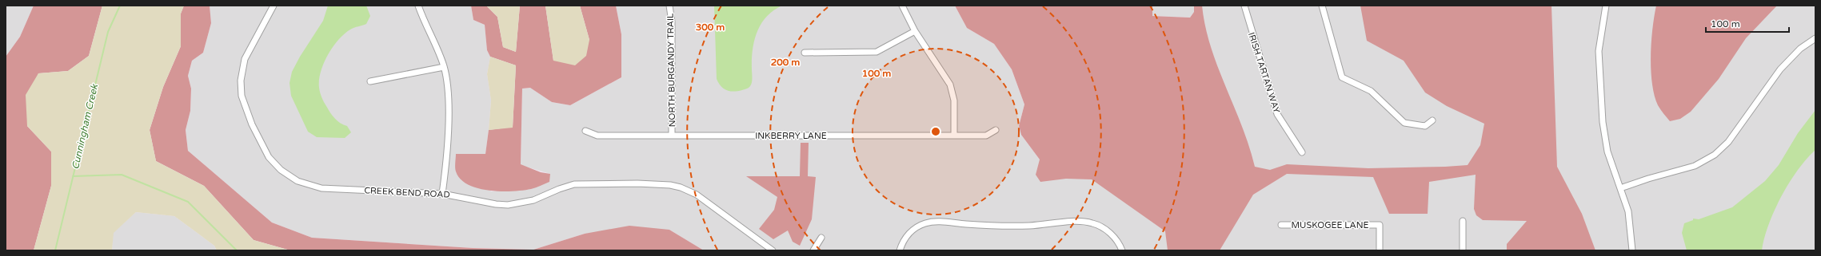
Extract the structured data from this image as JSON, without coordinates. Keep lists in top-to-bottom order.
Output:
{
  "streets": {
    "street": [
      "NORTH BURGANDY TRAIL",
      "IRISH TARTAN WAY",
      "INKBERRY LANE",
      "CREEK BEND ROAD",
      "MUSKOGEE LANE"
    ]
  },
  "crossings": [
    ["NORTH BURGANDY TRAIL", "INKBERRY LANE"]
  ],
  "water": ["Cunningham Creek"],
  "scale_bar": "100 m",
  "rings": ["300 m", "200 m", "100 m"]
}
